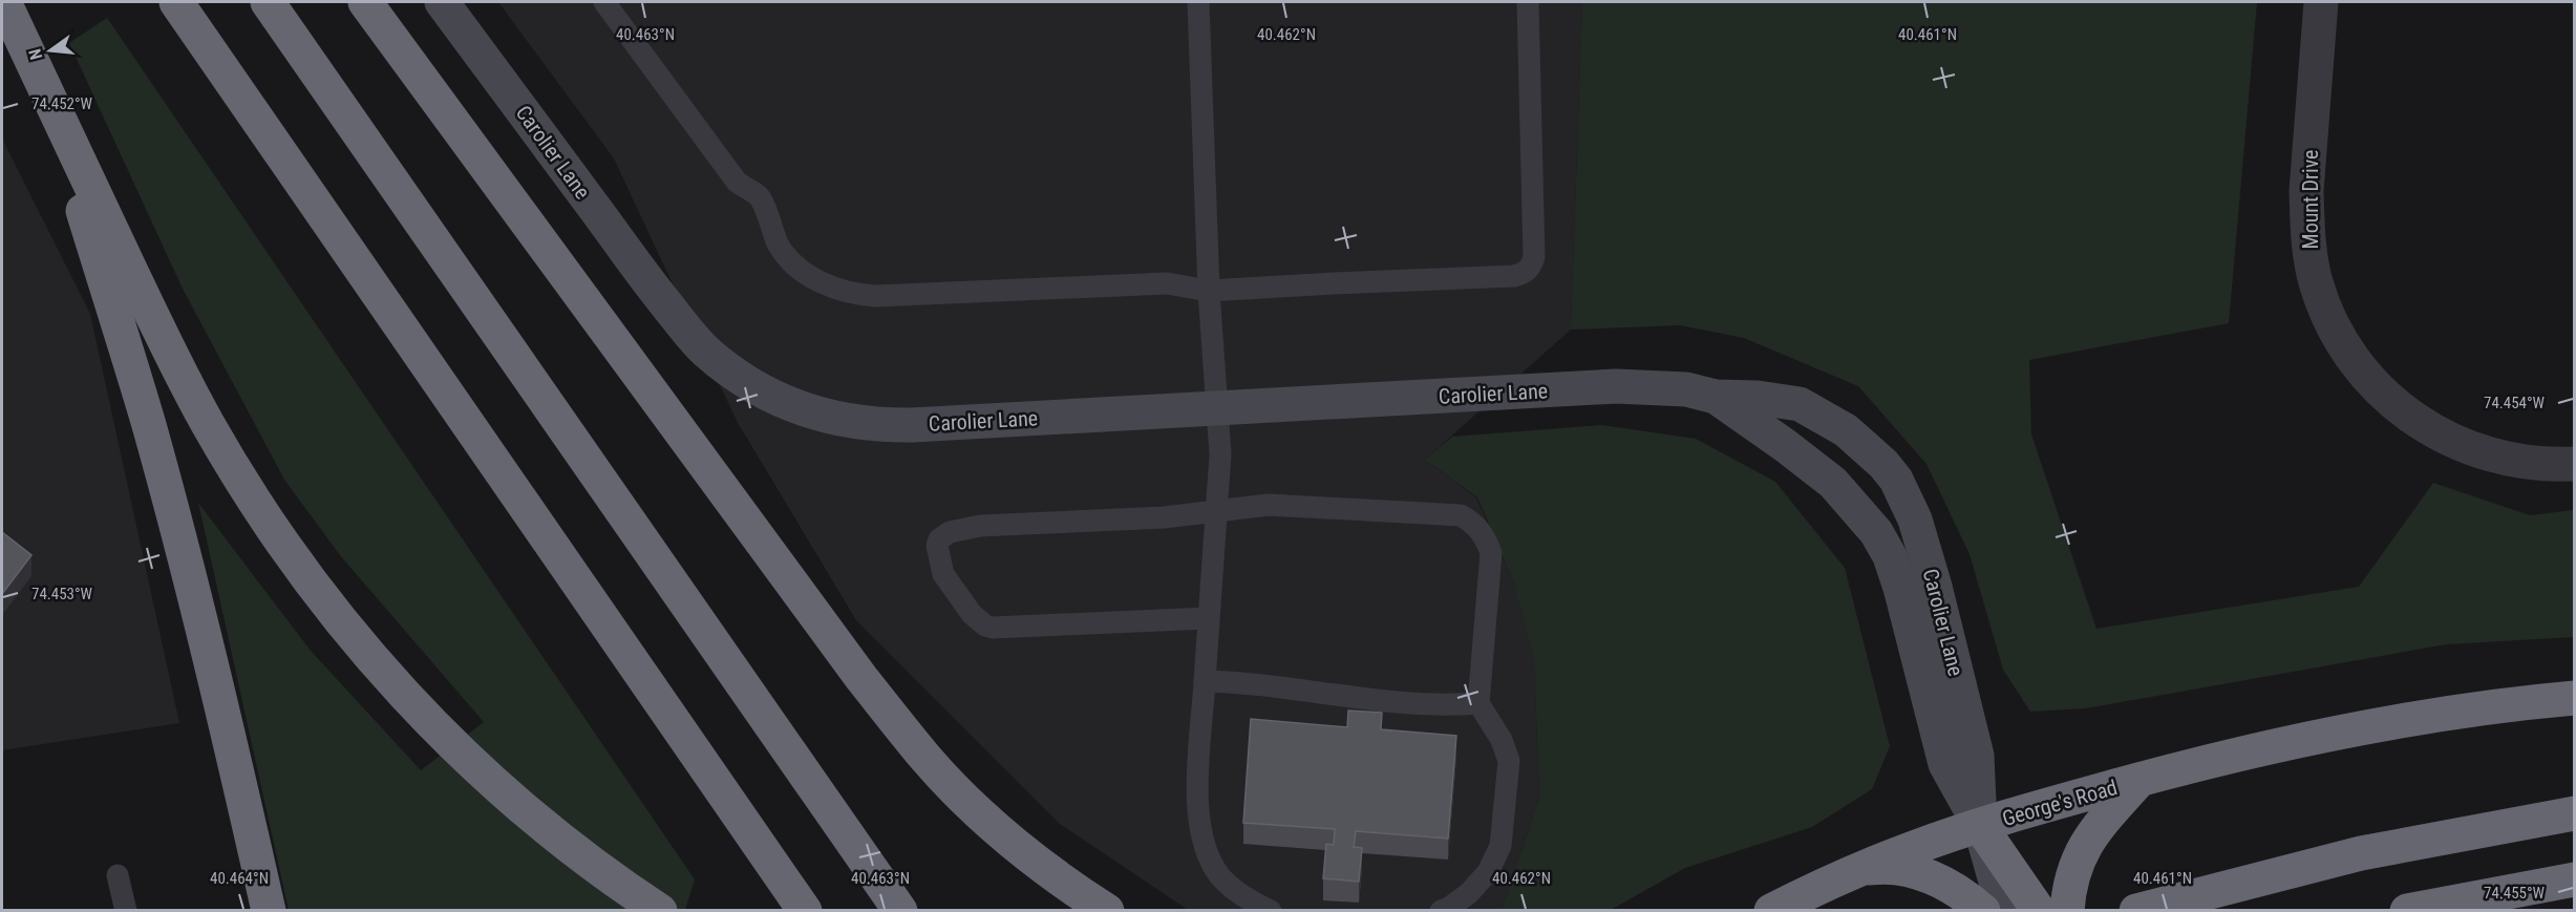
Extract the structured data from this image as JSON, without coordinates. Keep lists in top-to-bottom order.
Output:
{
  "streets": {
    "highway": ["George's Road"],
    "street": ["Carolier Lane", "Mount Drive"]
  },
  "crossings": [
    ["Carolier Lane", "George's Road"]
  ],
  "north": "left",
  "coordinates": [
    "40.463°N",
    "40.462°N",
    "40.461°N",
    "74.452°W",
    "74.454°W",
    "74.453°W",
    "40.464°N",
    "74.455°W"
  ]
}
